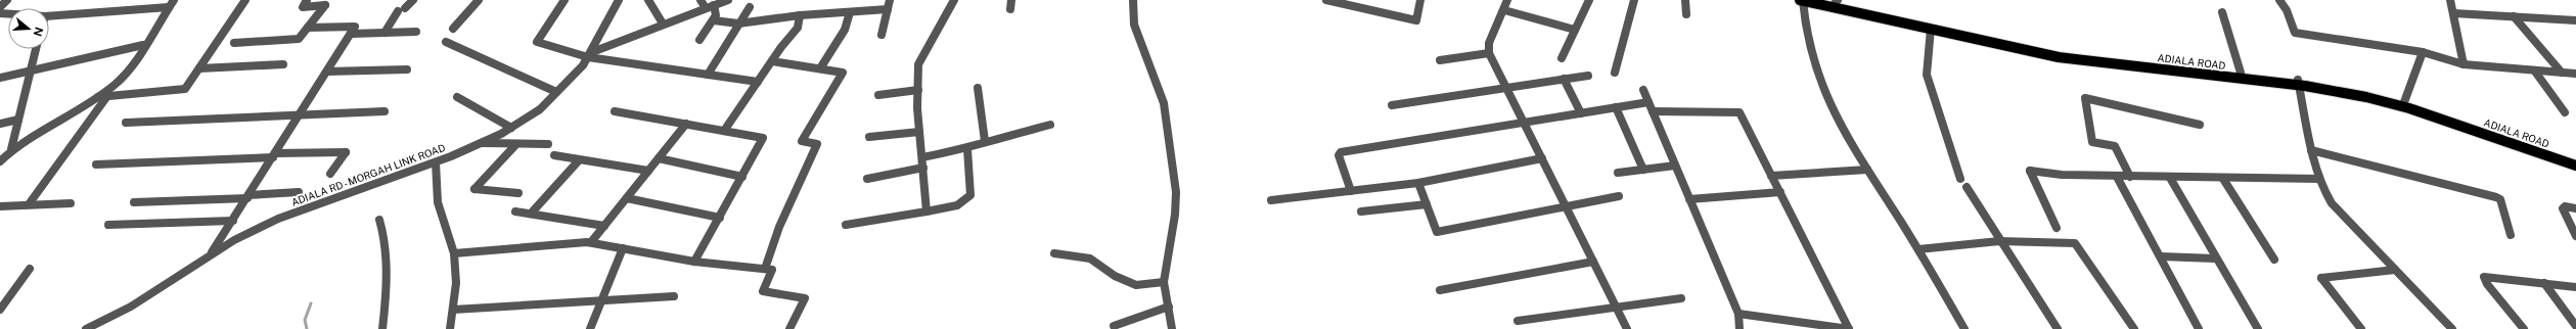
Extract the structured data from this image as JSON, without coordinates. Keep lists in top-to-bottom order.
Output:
{
  "streets": {
    "main road": ["ADIALA ROAD"],
    "street": ["ADIALA RD - MORGAH LINK ROAD"]
  },
  "north": "right"
}
